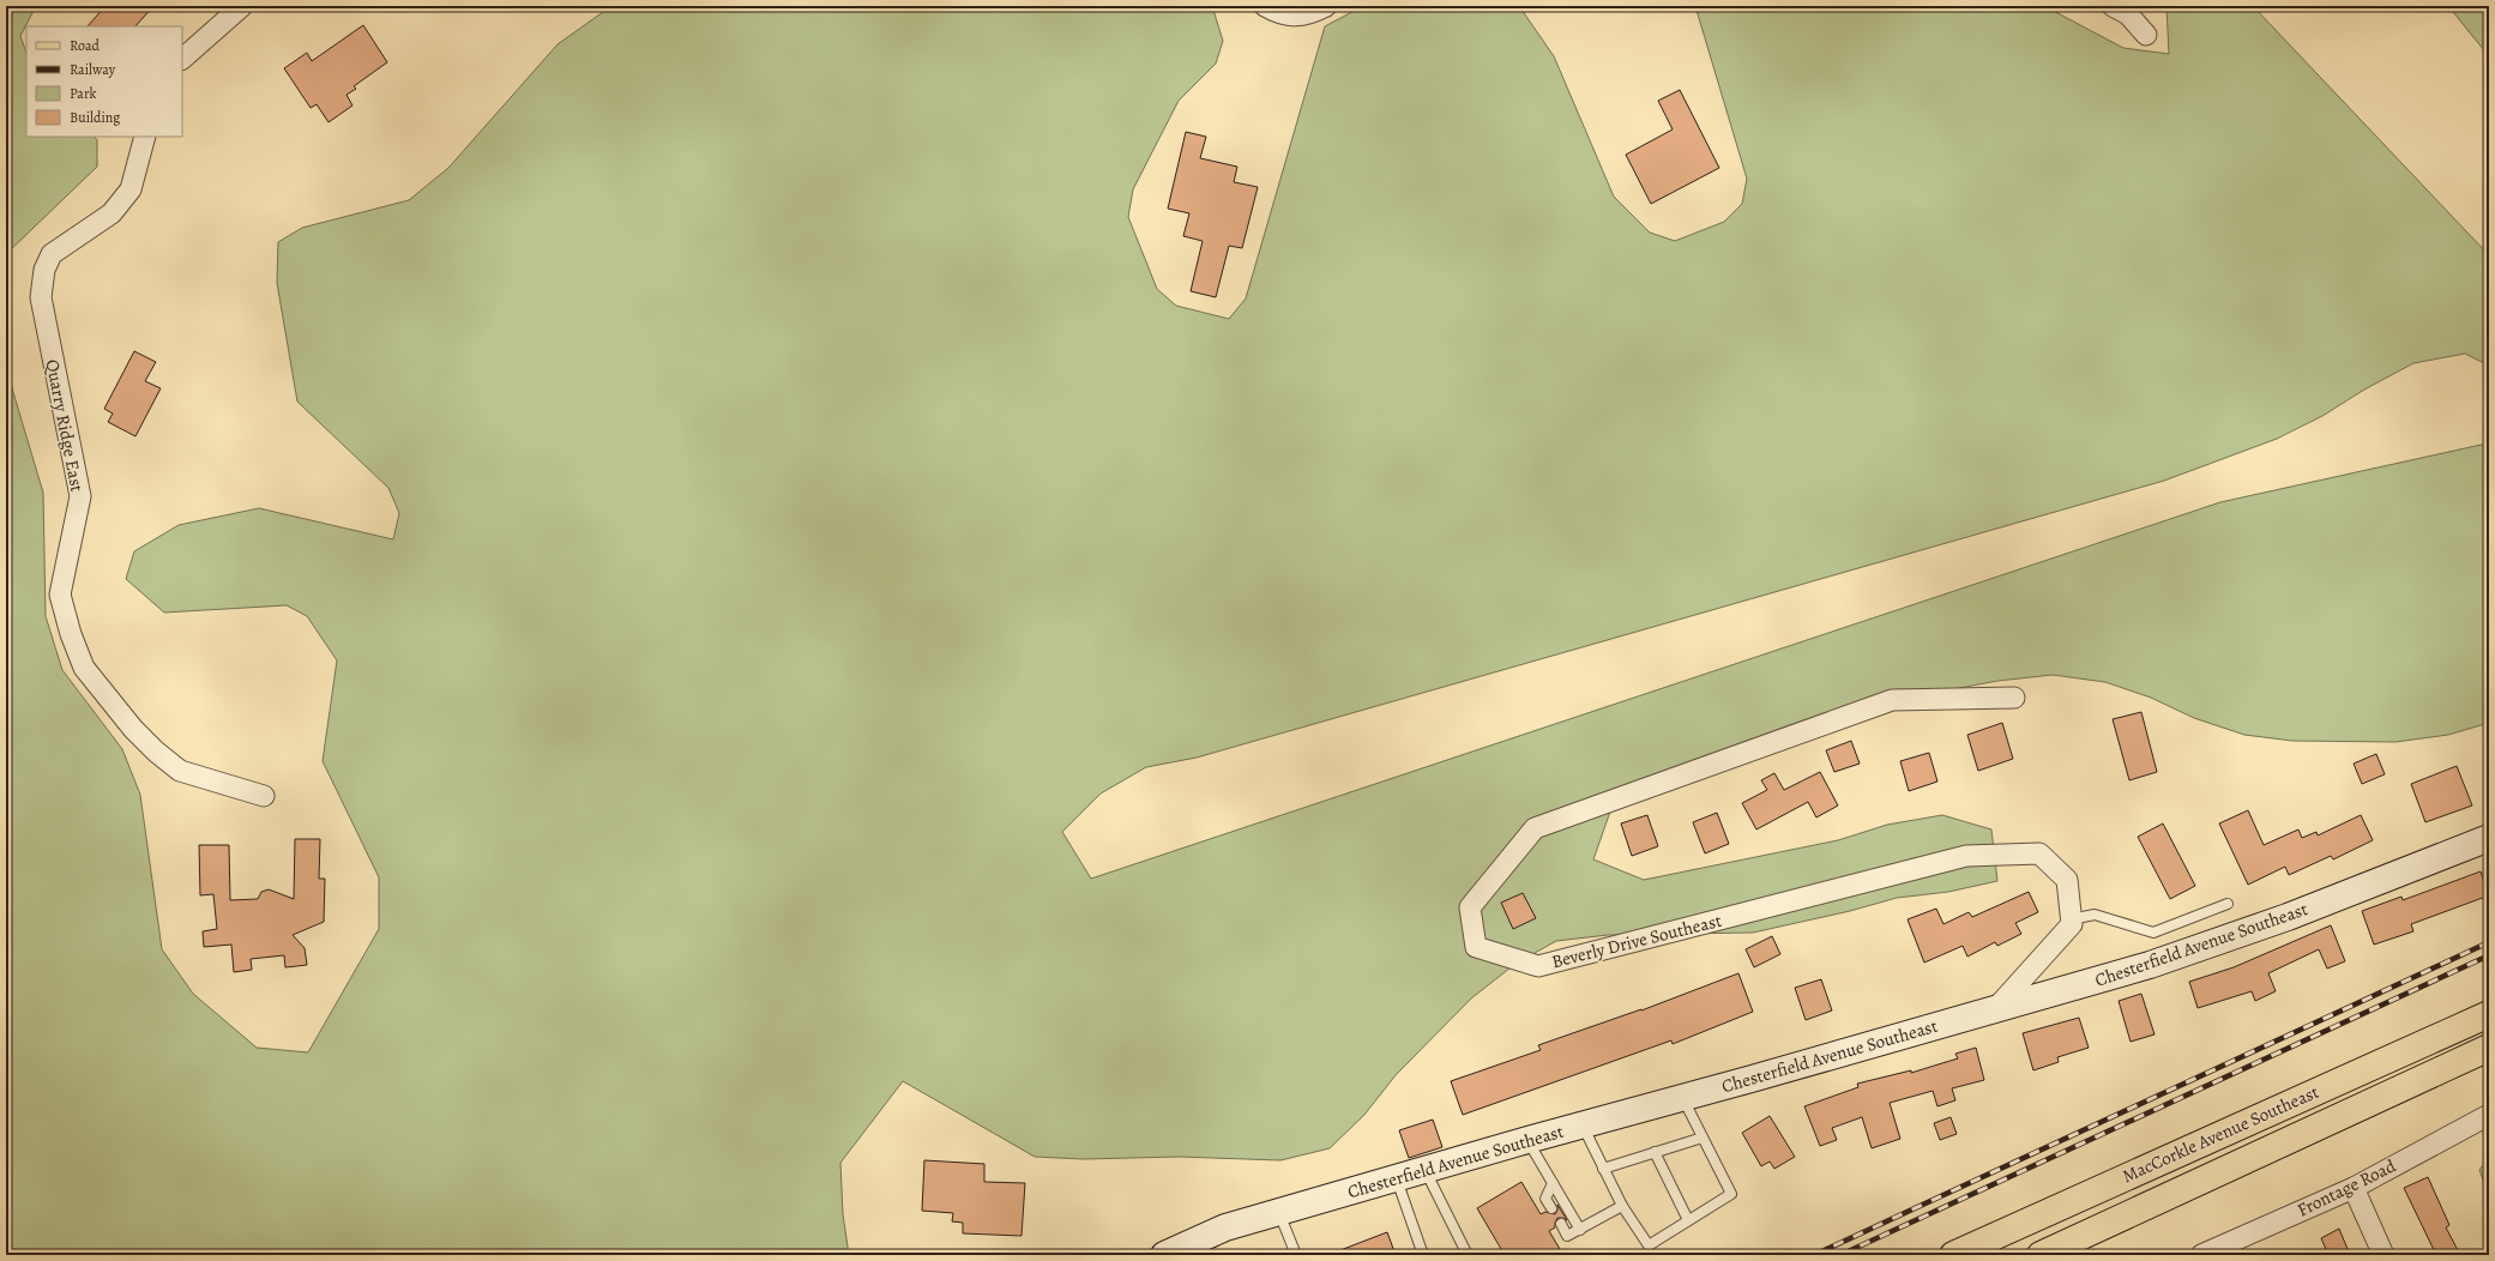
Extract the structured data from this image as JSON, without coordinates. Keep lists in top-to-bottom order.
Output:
{
  "streets": {
    "main road": ["MacCorkle Avenue Southeast"],
    "street": [
      "Quarry Ridge East",
      "Beverly Drive Southeast",
      "Chesterfield Avenue Southeast",
      "Frontage Road"
    ]
  },
  "legend": [
    "Road",
    "Railway",
    "Park",
    "Building"
  ]
}
